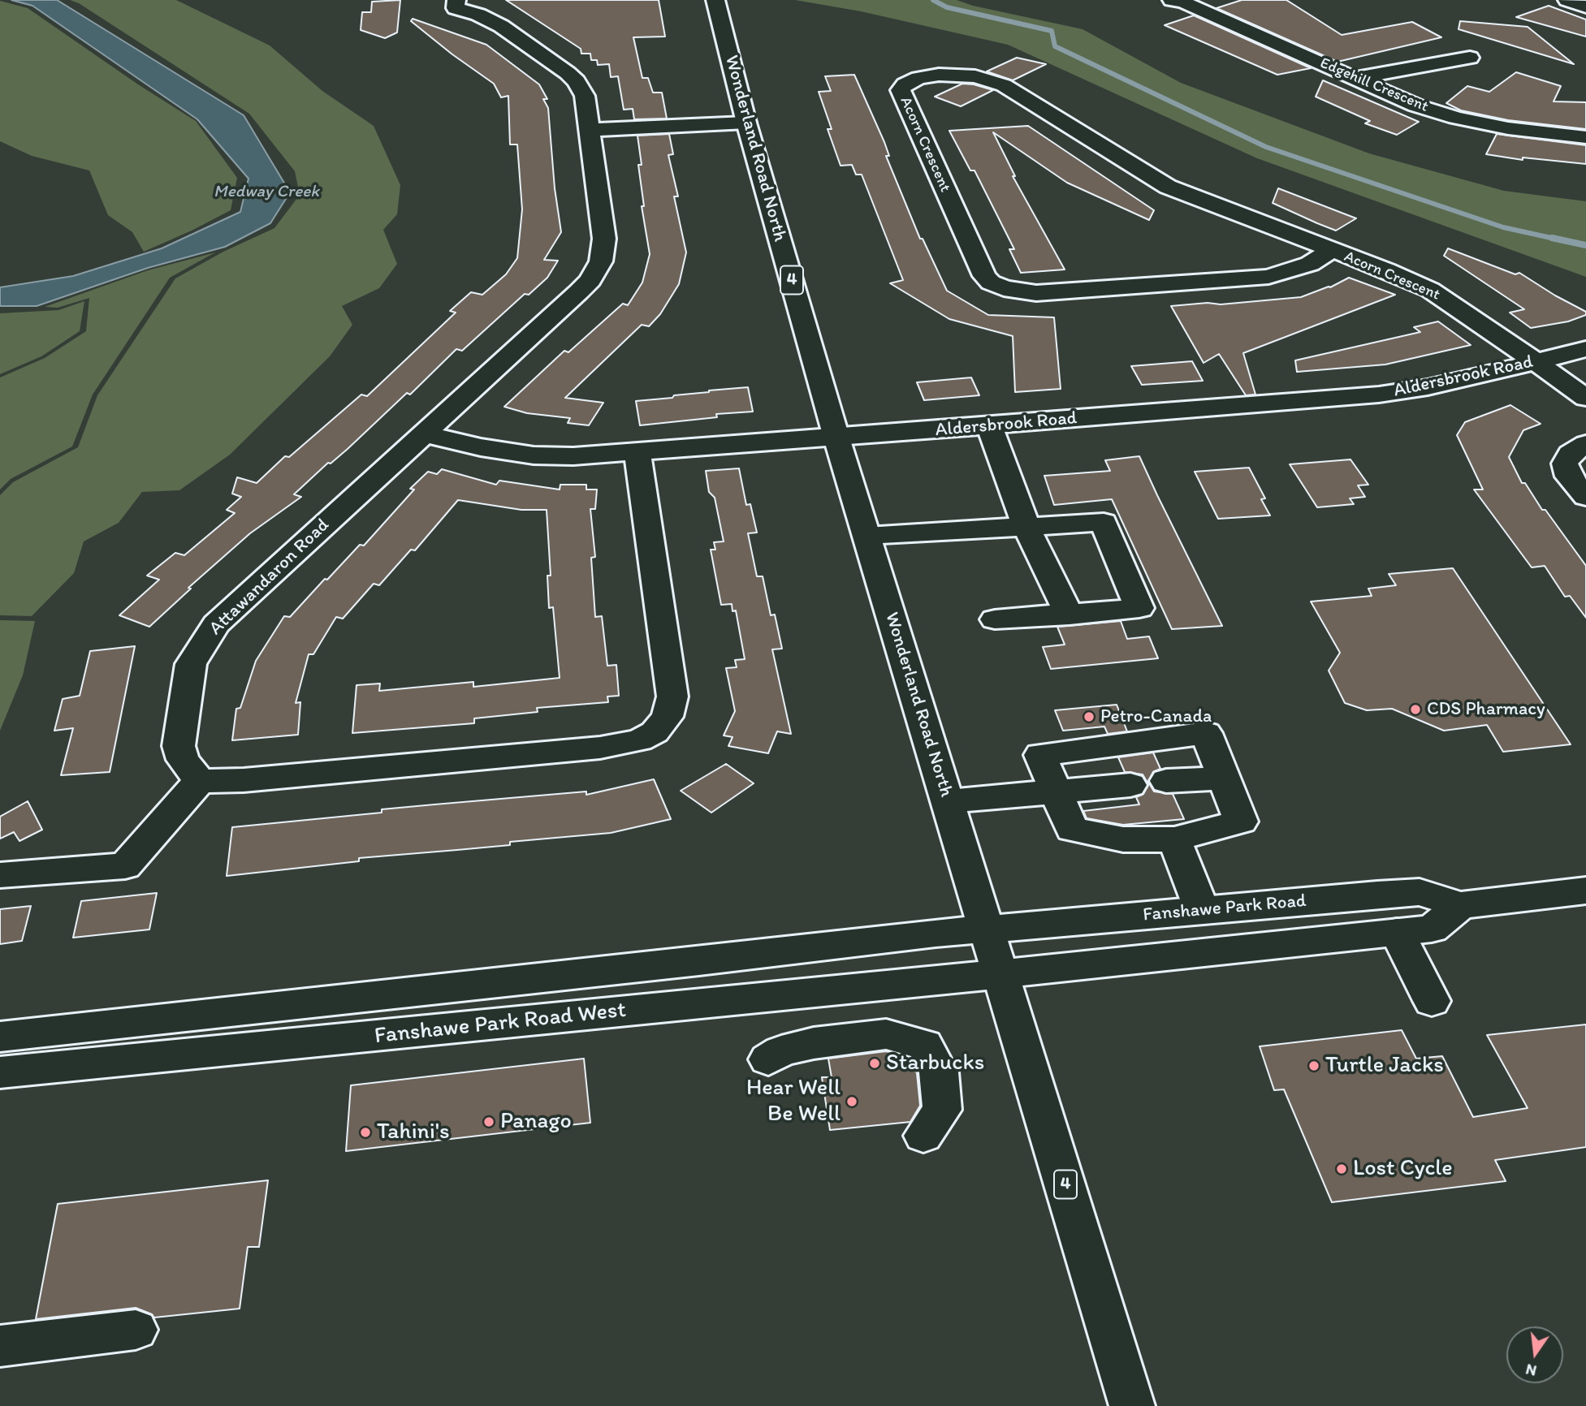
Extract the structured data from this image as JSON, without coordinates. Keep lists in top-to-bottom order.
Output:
{
  "streets": {
    "street": [
      "Edgehill Crescent",
      "Acorn Crescent",
      "Wonderland Road North",
      "4",
      "Aldersbrook Road",
      "Attawandaron Road",
      "Fanshawe Park Road",
      "Fanshawe Park Road West"
    ]
  },
  "crossings": [
    ["Acorn Crescent", "Aldersbrook Road"],
    ["Wonderland Road North", "Aldersbrook Road"],
    ["Wonderland Road North", "Fanshawe Park Road"],
    ["Wonderland Road North", "Fanshawe Park Road West"],
    ["Aldersbrook Road", "Attawandaron Road"],
    ["Fanshawe Park Road", "Fanshawe Park Road West"]
  ],
  "water": ["Medway Creek"],
  "places": [
    "CDS Pharmacy",
    "Petro-Canada",
    "Starbucks",
    "Turtle Jacks",
    "Hear Well Be Well",
    "Panago",
    "Tahini's",
    "Lost Cycle"
  ],
  "north": "bottom"
}
